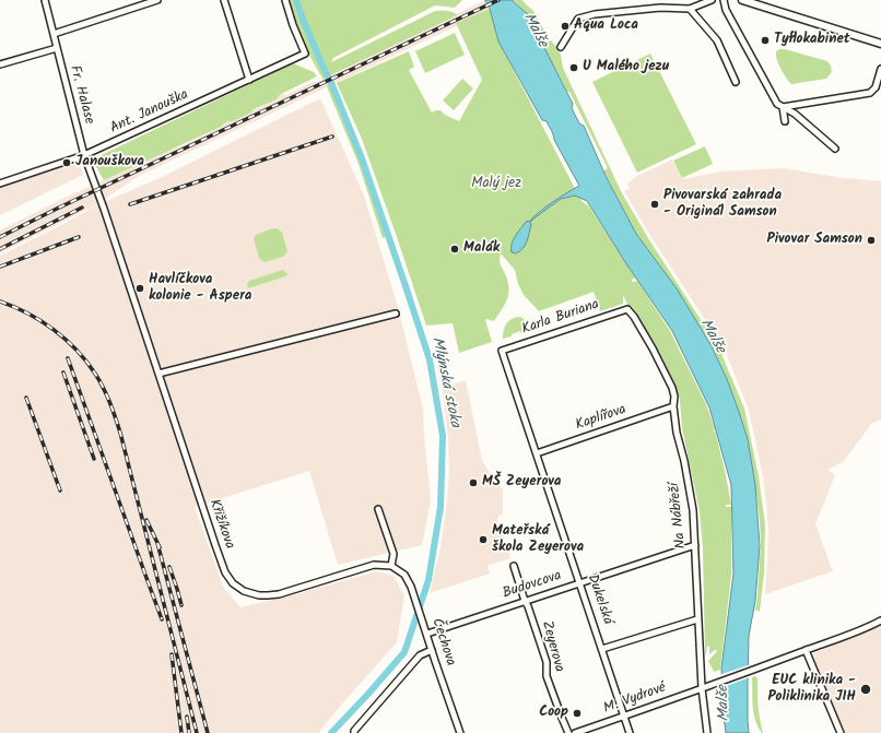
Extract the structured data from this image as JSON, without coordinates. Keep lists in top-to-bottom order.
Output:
{
  "streets": {
    "street": [
      "Fr. Halase",
      "Ant. Janouška",
      "Karla Buriana",
      "Kaplířova",
      "Na Nábřeží",
      "Křižíkova",
      "Budovcova",
      "Dukelská",
      "Čechova",
      "Zeyerova",
      "M. Vydrové"
    ]
  },
  "crossings": [
    ["Fr. Halase", "Ant. Janouška"],
    ["Fr. Halase", "Křižíkova"],
    ["Karla Buriana", "Na Nábřeží"],
    ["Karla Buriana", "Dukelská"],
    ["Kaplířova", "Na Nábřeží"],
    ["Kaplířova", "Dukelská"],
    ["Na Nábřeží", "Budovcova"],
    ["Na Nábřeží", "M. Vydrové"],
    ["Křižíkova", "Čechova"],
    ["Budovcova", "Dukelská"],
    ["Budovcova", "Čechova"],
    ["Budovcova", "Zeyerova"],
    ["Dukelská", "M. Vydrové"]
  ],
  "water": ["Malše", "Mlýnská stoka"],
  "parks": ["Malý jez"],
  "places": [
    "Aqua Loca",
    "Tyflokabinet",
    "U Malého jezu",
    "Janouškova",
    "Pivovarská zahrada - Originál Samson",
    "Pivovar Samson",
    "Malák",
    "Havlíčkova kolonie - Aspera",
    "MŠ Zeyerova",
    "Mateřská škola Zeyerova",
    "EUC klinika - Poliklinika JIH",
    "Coop"
  ]
}
